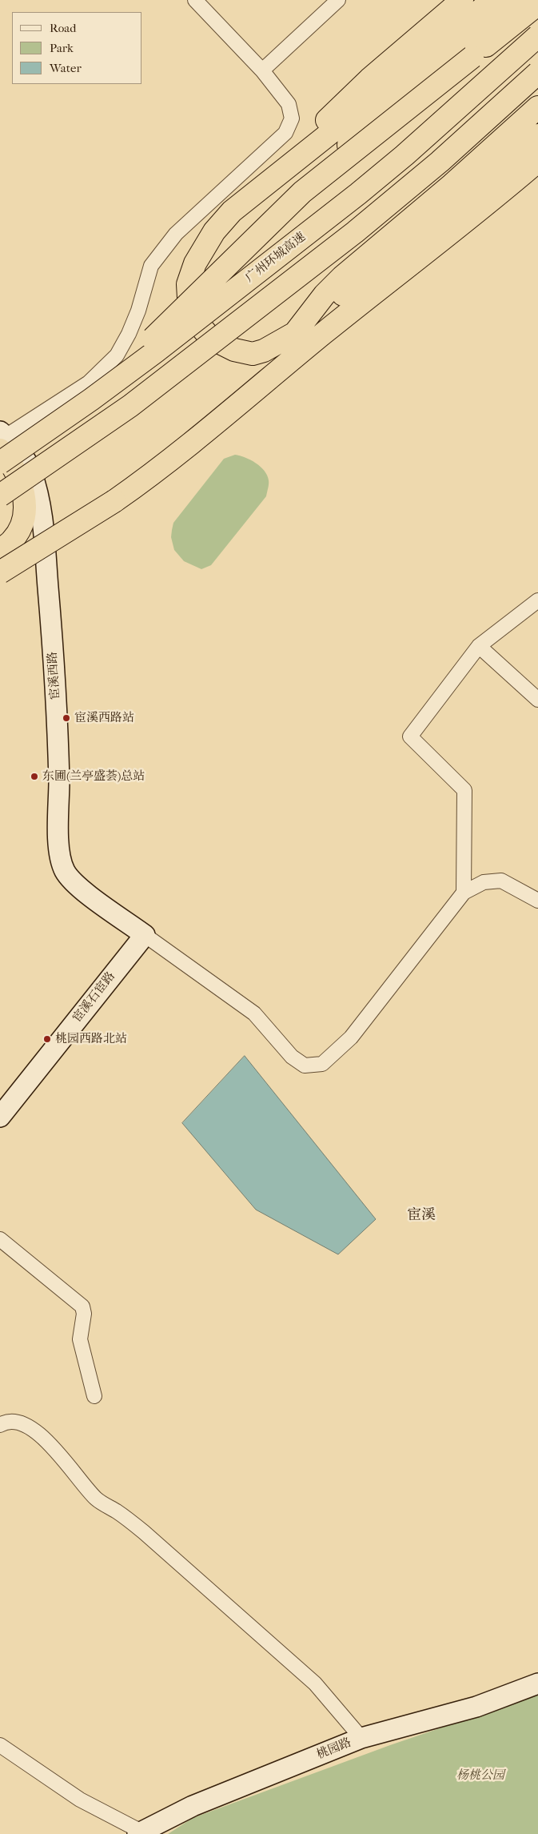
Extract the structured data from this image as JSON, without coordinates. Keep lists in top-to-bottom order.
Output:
{
  "streets": {
    "highway": ["广州环城高速"],
    "street": ["宦溪西路", "宦溪石宦路", "桃园路"]
  },
  "crossings": [
    ["宦溪西路", "宦溪石宦路"]
  ],
  "districts": ["宦溪"],
  "parks": ["杨桃公园"],
  "places": ["宦溪西路站", "东圃(兰亭盛荟)总站", "桃园西路北站"],
  "legend": ["Road", "Park", "Water"]
}
